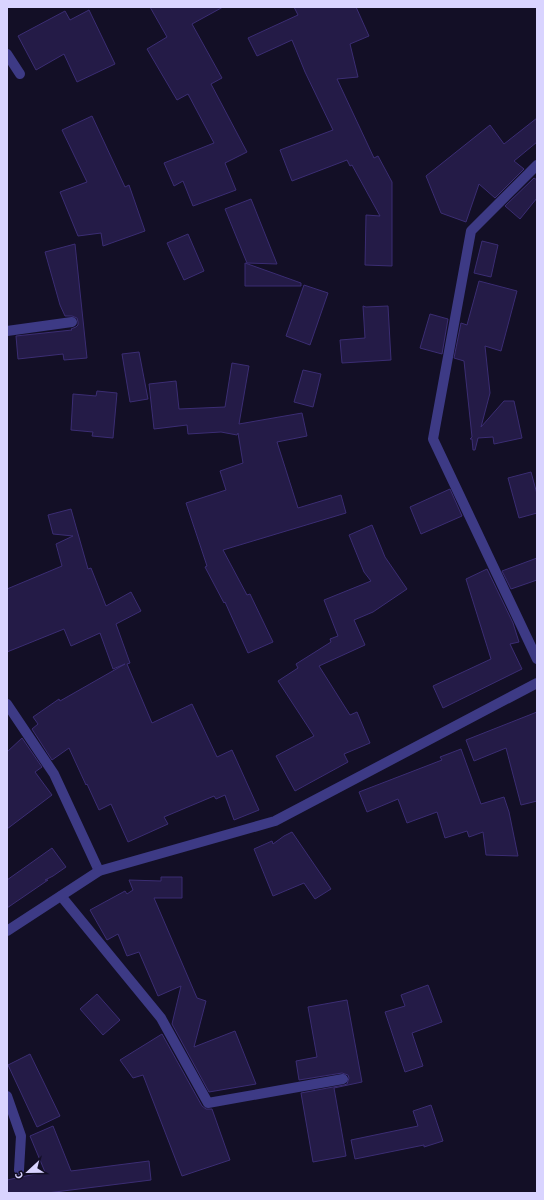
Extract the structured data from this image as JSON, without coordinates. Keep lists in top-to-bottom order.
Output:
{
  "north": "left"
}
